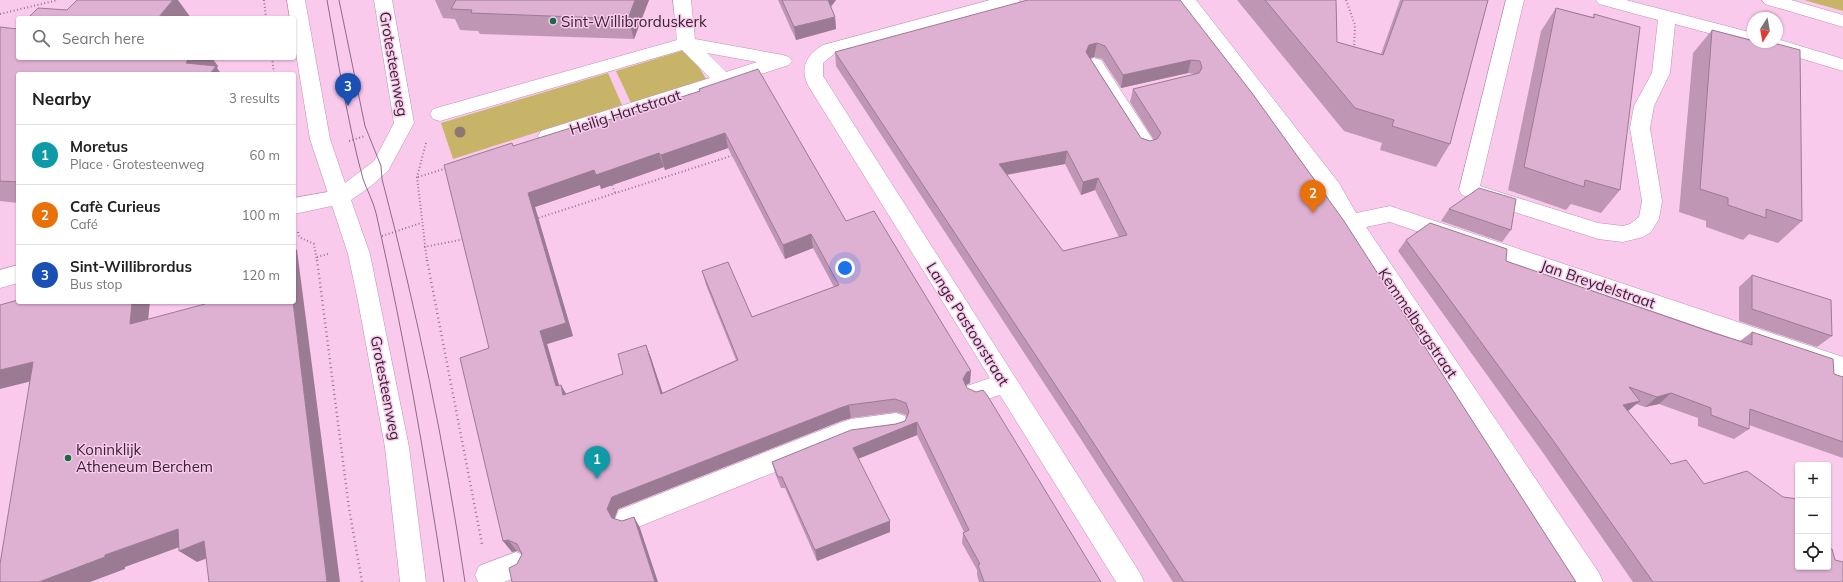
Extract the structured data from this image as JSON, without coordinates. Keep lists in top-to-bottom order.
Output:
{
  "streets": {
    "street": [
      "Grotesteenweg",
      "Heilig Hartstraat",
      "Jan Breydelstraat",
      "Kemmelbergstraat",
      "Lange Pastoorstraat"
    ]
  },
  "crossings": [
    ["Jan Breydelstraat", "Kemmelbergstraat"]
  ],
  "places": ["Sint-Willibrorduskerk", "Koninklijk Atheneum Berchem"],
  "north": "bottom",
  "page": {
    "search": "Search here",
    "heading": ["Nearby", "3 results"],
    "pins": ["3", "2", "1"],
    "list": [
      {
        "mark": "1",
        "name": "Moretus",
        "note": "Place · Grotesteenweg",
        "value": "60 m"
      },
      {
        "mark": "2",
        "name": "Cafè Curieus",
        "note": "Café",
        "value": "100 m"
      },
      {
        "mark": "3",
        "name": "Sint-Willibrordus",
        "note": "Bus stop",
        "value": "120 m"
      }
    ],
    "map_buttons": ["+", "−"]
  }
}
